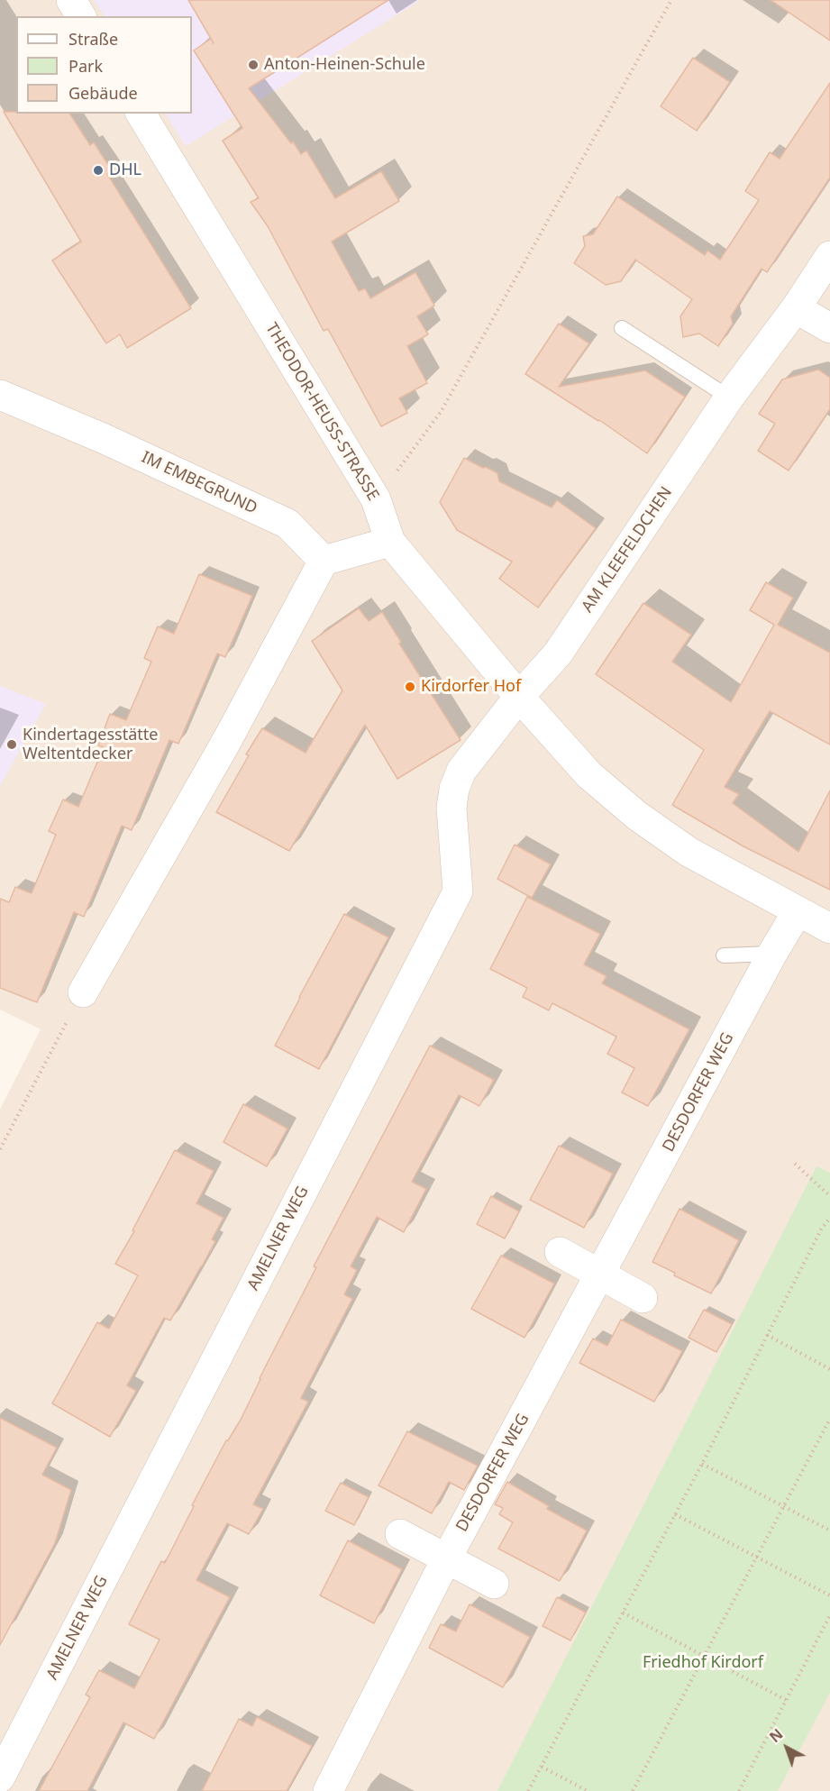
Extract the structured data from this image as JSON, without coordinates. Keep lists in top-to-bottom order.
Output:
{
  "streets": {
    "street": [
      "THEODOR-HEUSS-STRASSE",
      "IM EMBEGRUND",
      "AM KLEEFELDCHEN",
      "DESDORFER WEG",
      "AMELNER WEG"
    ]
  },
  "crossings": [
    ["THEODOR-HEUSS-STRASSE", "AM KLEEFELDCHEN"],
    ["THEODOR-HEUSS-STRASSE", "DESDORFER WEG"],
    ["THEODOR-HEUSS-STRASSE", "AMELNER WEG"],
    ["AM KLEEFELDCHEN", "AMELNER WEG"]
  ],
  "parks": ["Friedhof Kirdorf"],
  "places": [
    "Anton-Heinen-Schule",
    "DHL",
    "Kirdorfer Hof",
    "Kindertagesstätte Weltentdecker"
  ],
  "legend": ["Straße", "Park", "Gebäude"],
  "north": "top left"
}
